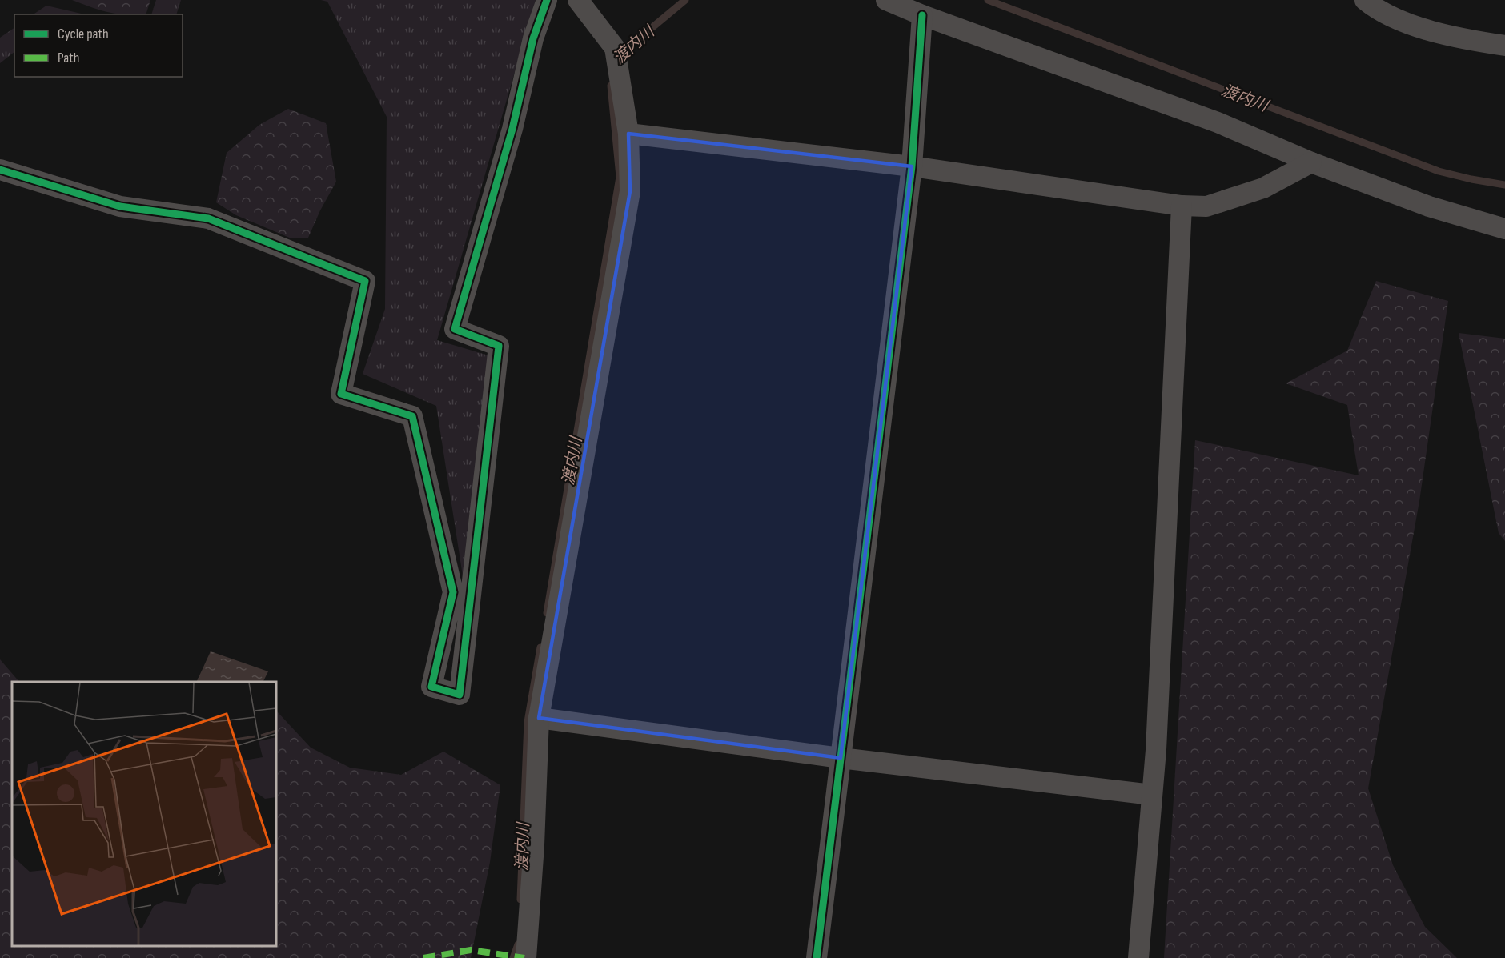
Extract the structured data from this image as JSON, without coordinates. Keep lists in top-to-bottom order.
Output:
{
  "water": ["渡内川"],
  "legend": ["Cycle path", "Path"]
}
